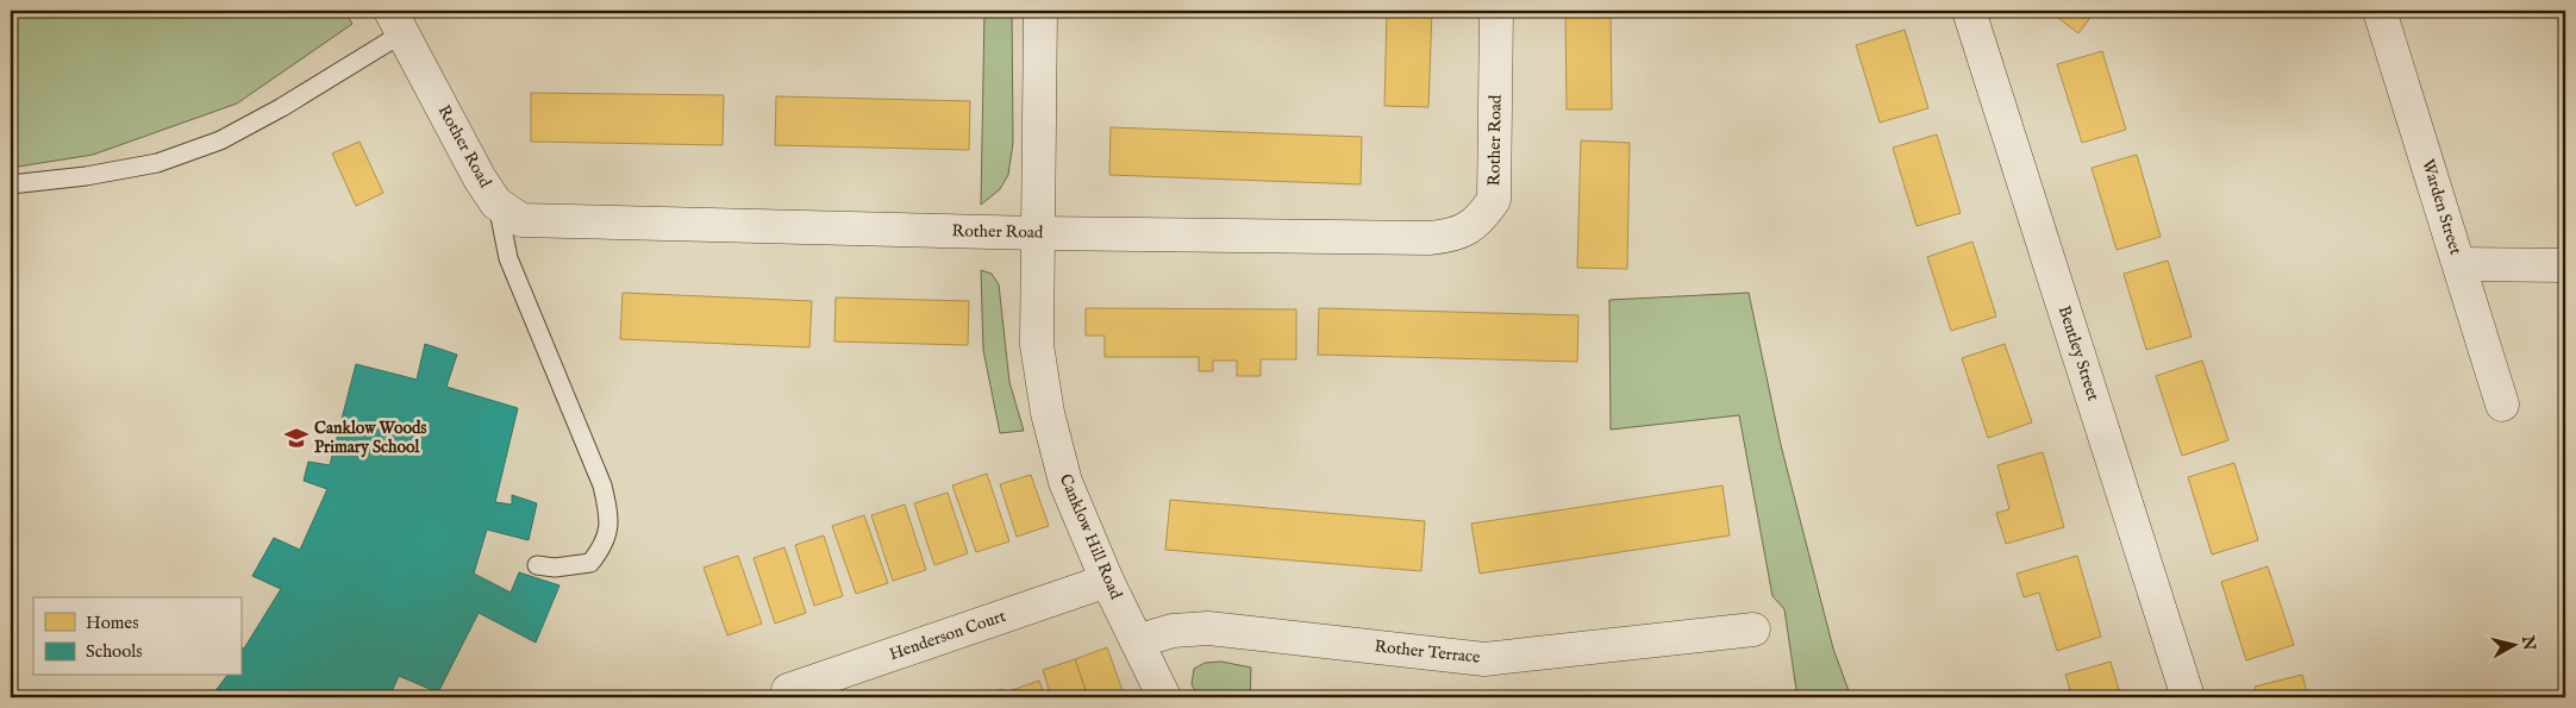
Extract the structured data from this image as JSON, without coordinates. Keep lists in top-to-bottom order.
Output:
{
  "streets": {
    "street": [
      "Rother Road",
      "Warden Street",
      "Bentley Street",
      "Canklow Hill Road",
      "Henderson Court",
      "Rother Terrace"
    ]
  },
  "crossings": [
    ["Rother Road", "Canklow Hill Road"],
    ["Canklow Hill Road", "Henderson Court"],
    ["Canklow Hill Road", "Rother Terrace"]
  ],
  "places": {
    "school or university": ["Canklow Woods Primary School"]
  },
  "legend": ["Homes", "Schools"],
  "north": "right"
}
